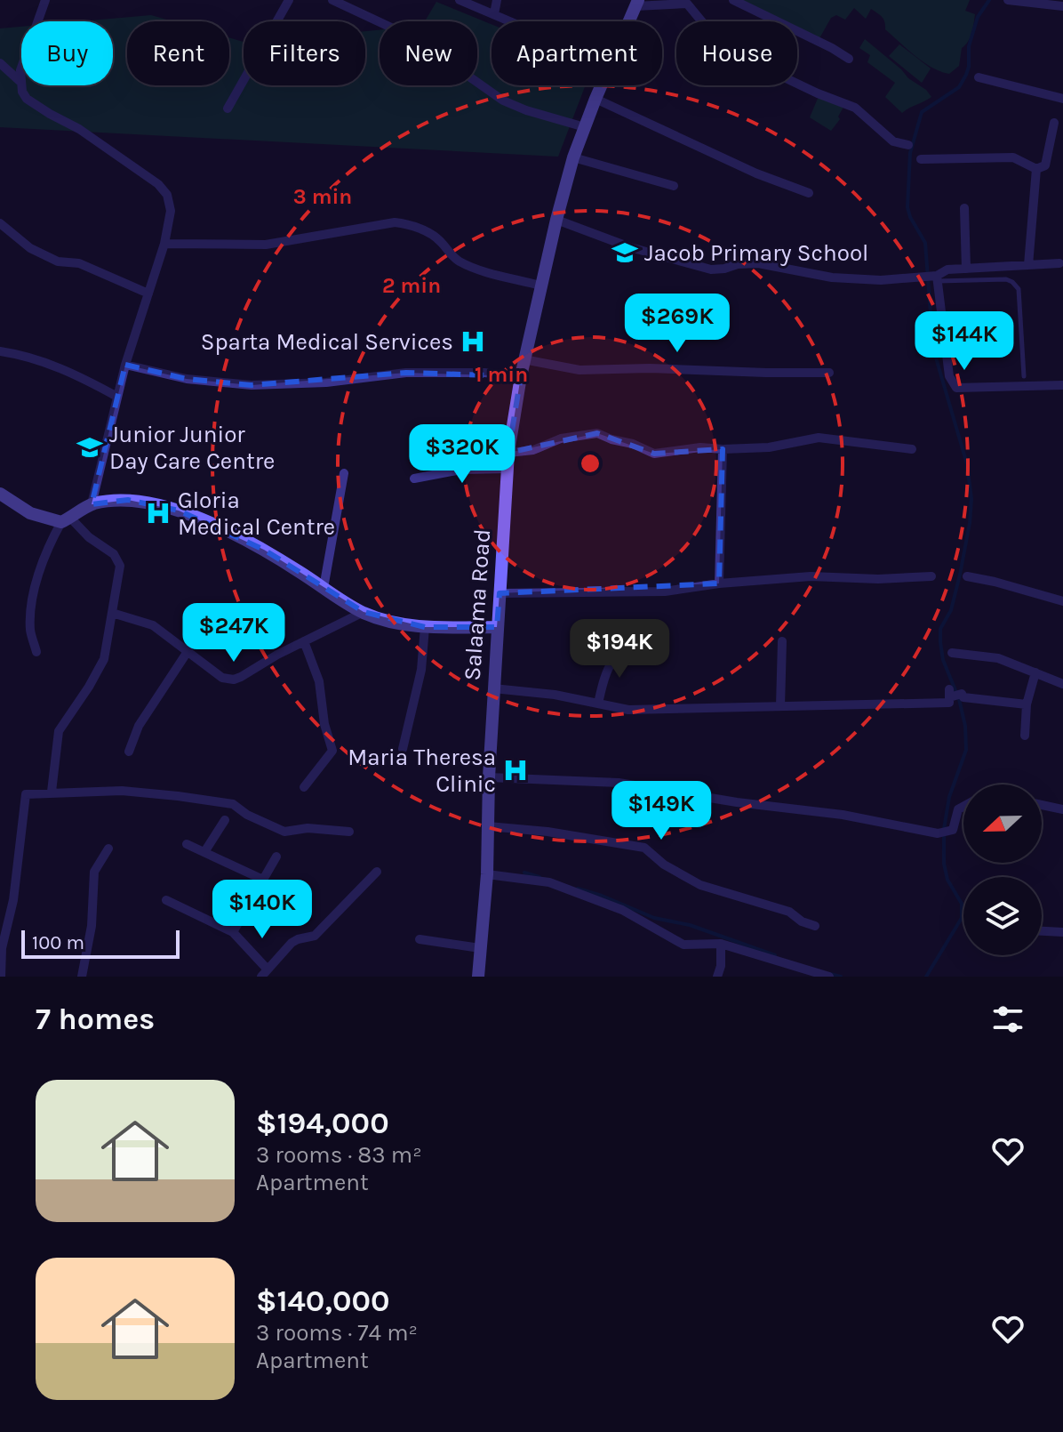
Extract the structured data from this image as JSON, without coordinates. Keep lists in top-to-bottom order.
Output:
{
  "streets": {
    "main road": ["Salaama Road"]
  },
  "places": {
    "school or university": ["Jacob Primary School", "Junior Junior Day Care Centre"],
    "hospital": ["Sparta Medical Services", "Gloria Medical Centre", "Maria Theresa Clinic"]
  },
  "scale_bar": "100 m",
  "north": "left",
  "page": {
    "chip": [
      "Buy",
      "Rent",
      "Filters",
      "New",
      "Apartment",
      "House"
    ],
    "price": [
      "$269K",
      "$144K",
      "$320K",
      "$247K",
      "$194K",
      "$149K",
      "$140K"
    ],
    "scale": "100 m",
    "heading": "7 homes",
    "list": [
      {
        "name": "$194,000",
        "note": "3 rooms · 83 m² · Apartment"
      },
      {
        "name": "$140,000",
        "note": "3 rooms · 74 m² · Apartment"
      }
    ]
  },
  "rings": ["3 min", "2 min", "1 min"]
}
